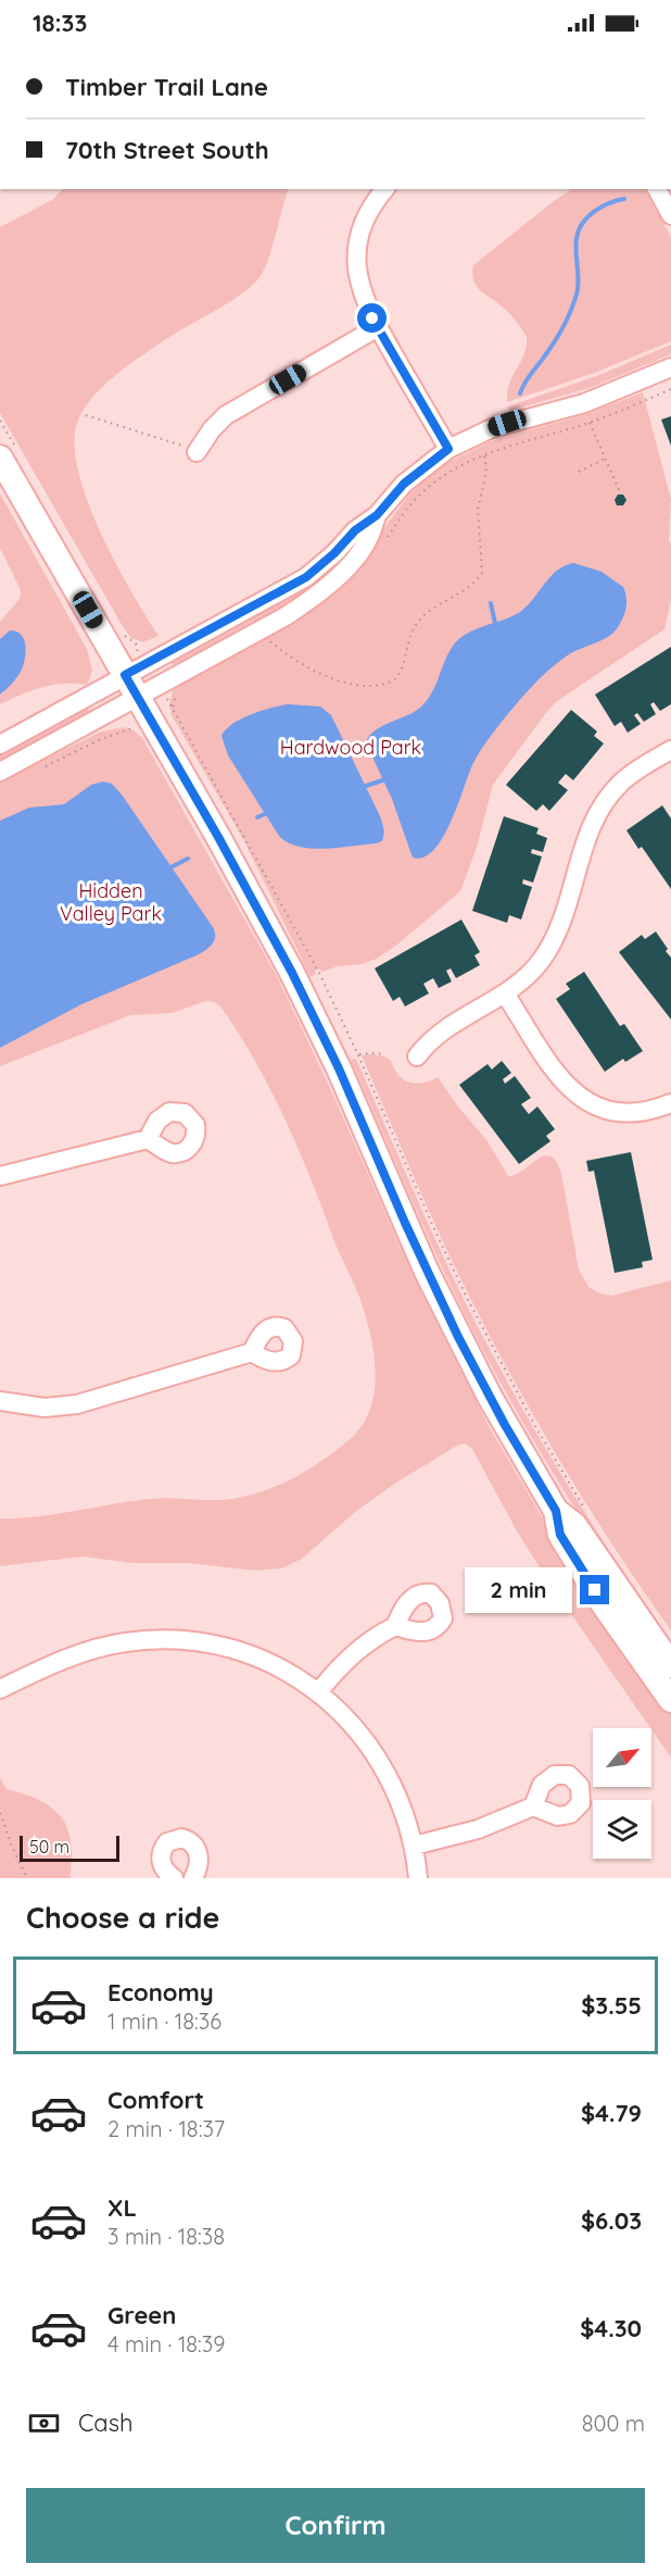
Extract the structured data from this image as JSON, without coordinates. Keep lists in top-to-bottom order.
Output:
{
  "parks": ["Hardwood Park", "Hidden Valley Park"],
  "scale_bar": "50 m",
  "north": "top right",
  "page": {
    "status": "18:33",
    "banner": ["Timber Trail Lane", "70th Street South"],
    "bubble": "2 min",
    "scale": "50 m",
    "heading": "Choose a ride",
    "list": [
      {
        "name": "Economy",
        "note": "1 min · 18:36",
        "value": "$3.55"
      },
      {
        "name": "Comfort",
        "note": "2 min · 18:37",
        "value": "$4.79"
      },
      {
        "name": "XL",
        "note": "3 min · 18:38",
        "value": "$6.03"
      },
      {
        "name": "Green",
        "note": "4 min · 18:39",
        "value": "$4.30"
      }
    ],
    "pay": ["Cash", "800 m"],
    "buttons": "Confirm"
  }
}
